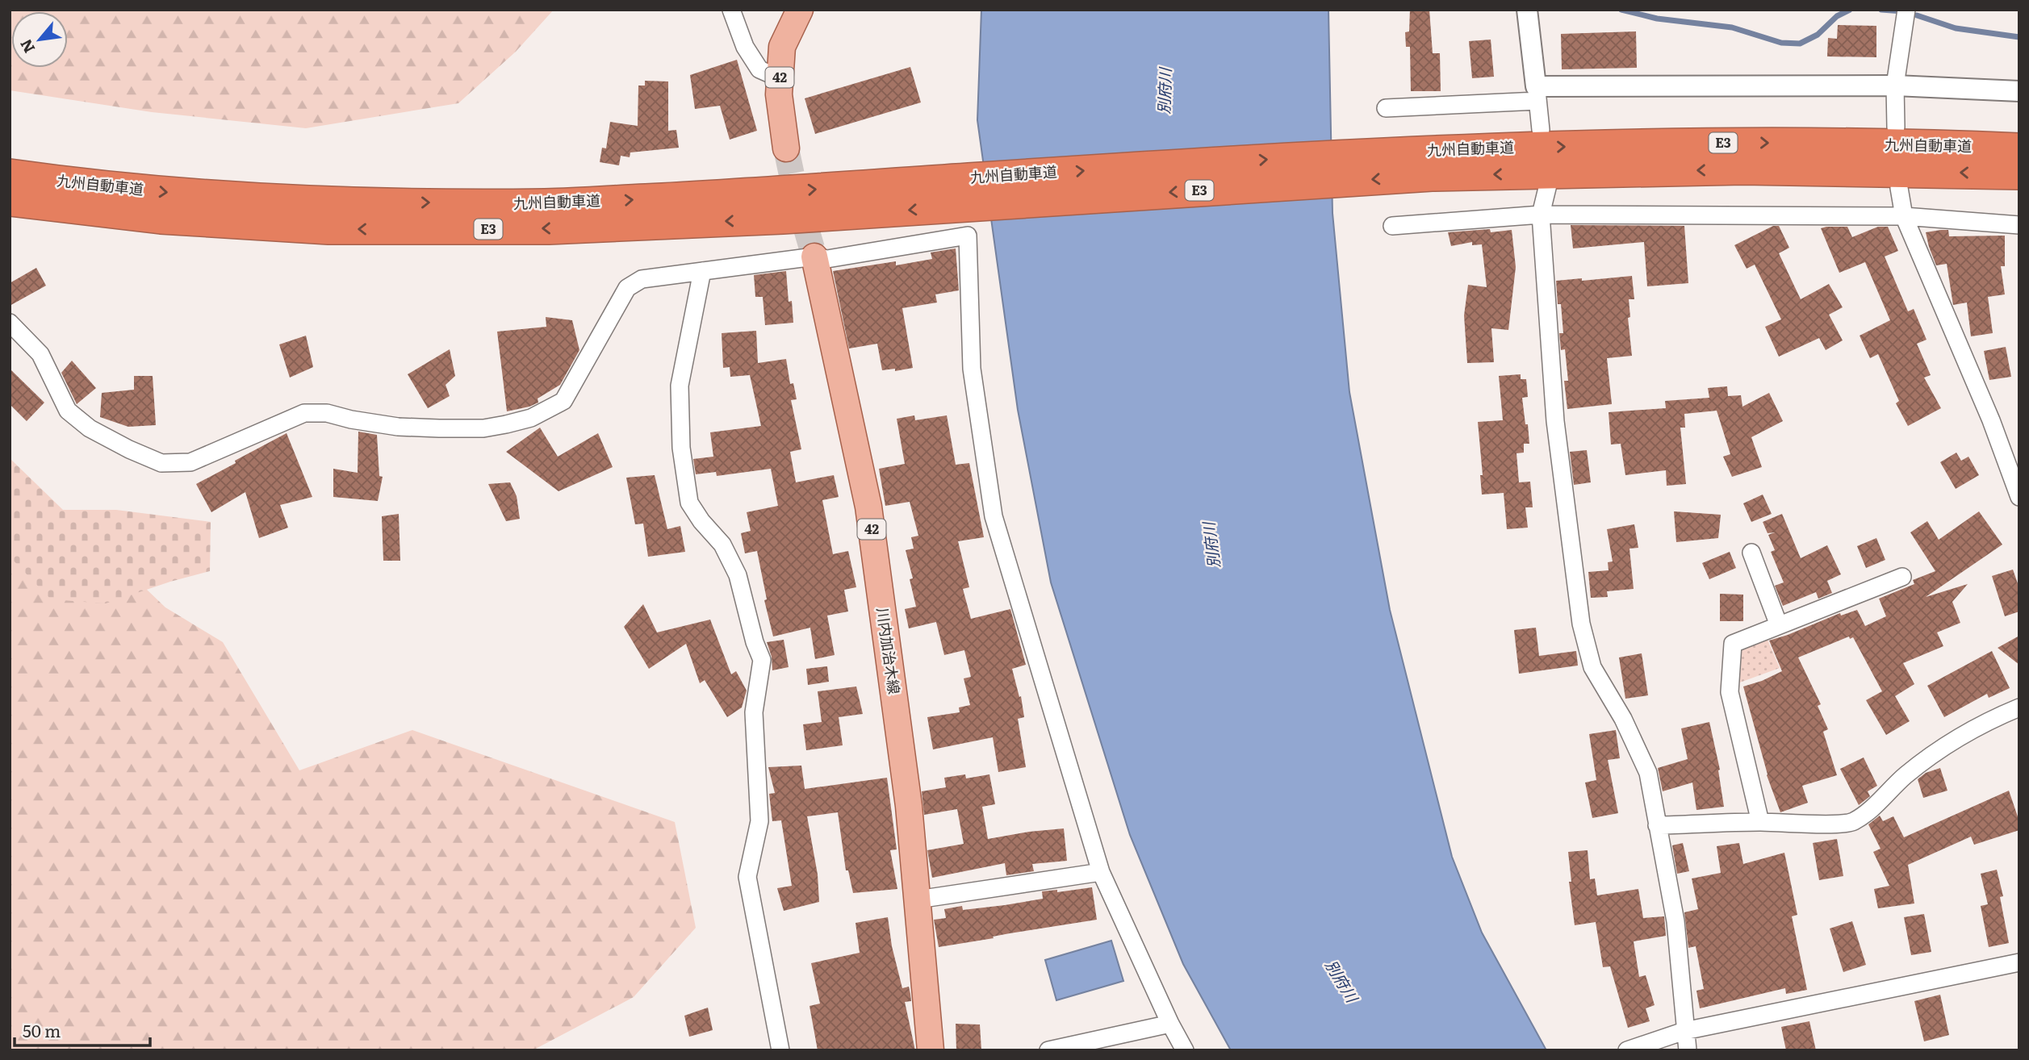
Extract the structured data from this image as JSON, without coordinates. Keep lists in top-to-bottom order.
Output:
{
  "streets": {
    "highway": ["E3", "九州自動車道"],
    "main road": ["42", "川内加治木線"]
  },
  "water": ["別府川"],
  "scale_bar": "50 m",
  "north": "bottom left"
}
